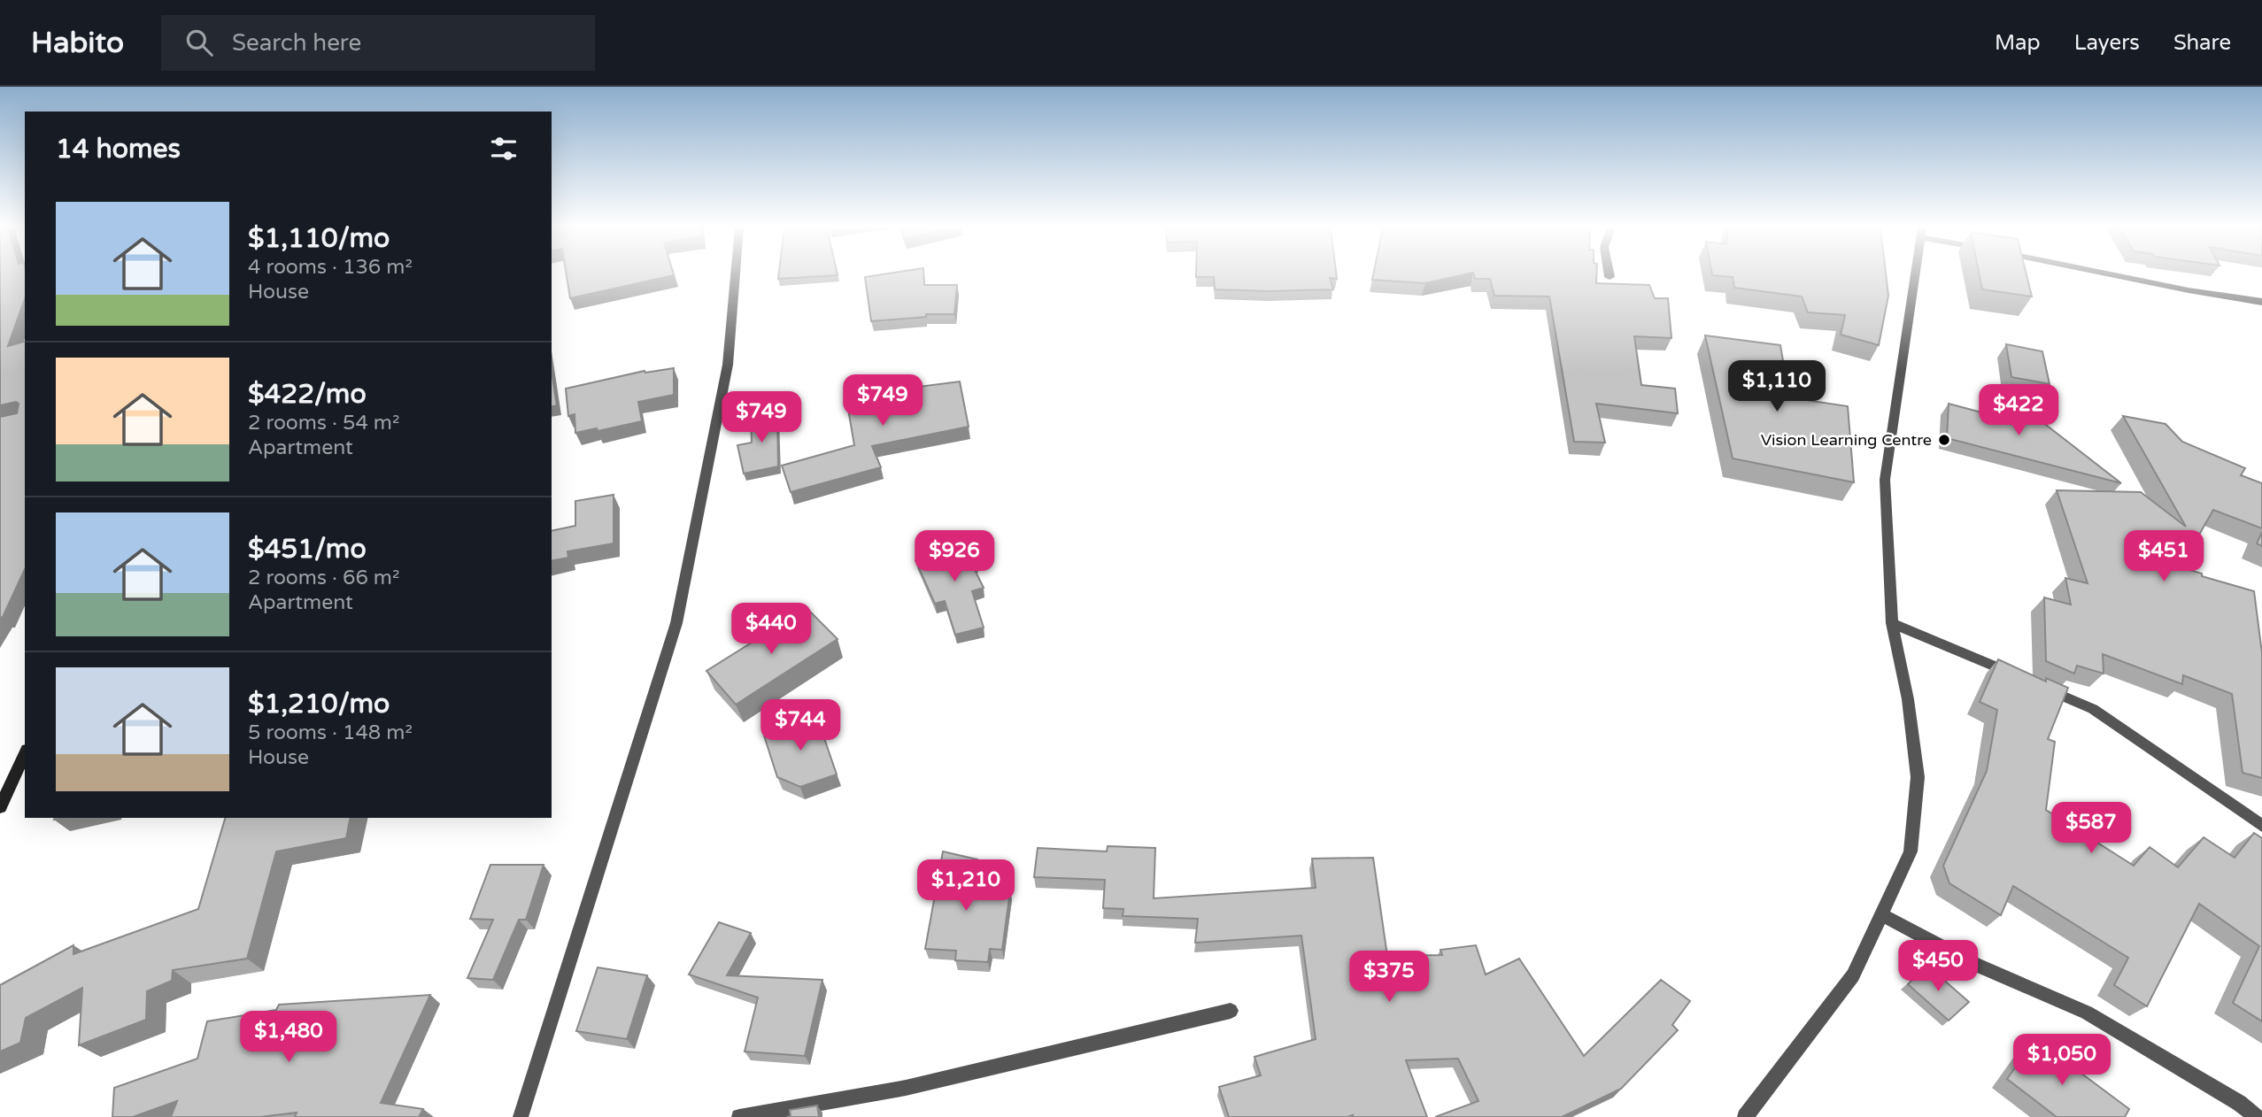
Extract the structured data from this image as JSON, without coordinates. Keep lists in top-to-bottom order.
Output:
{
  "places": ["Vision Learning Centre"],
  "page": {
    "header": "Habito",
    "search": "Search here",
    "nav": ["Map", "Layers", "Share"],
    "heading": "14 homes",
    "list": [
      {
        "name": "$1,110/mo",
        "note": "4 rooms · 136 m² · House"
      },
      {
        "name": "$422/mo",
        "note": "2 rooms · 54 m² · Apartment"
      },
      {
        "name": "$451/mo",
        "note": "2 rooms · 66 m² · Apartment"
      },
      {
        "name": "$1,210/mo",
        "note": "5 rooms · 148 m² · House"
      }
    ],
    "price": [
      "$1,110",
      "$749",
      "$422",
      "$749",
      "$926",
      "$451",
      "$440",
      "$744",
      "$587",
      "$1,210",
      "$450",
      "$375",
      "$1,480",
      "$1,050"
    ]
  }
}
